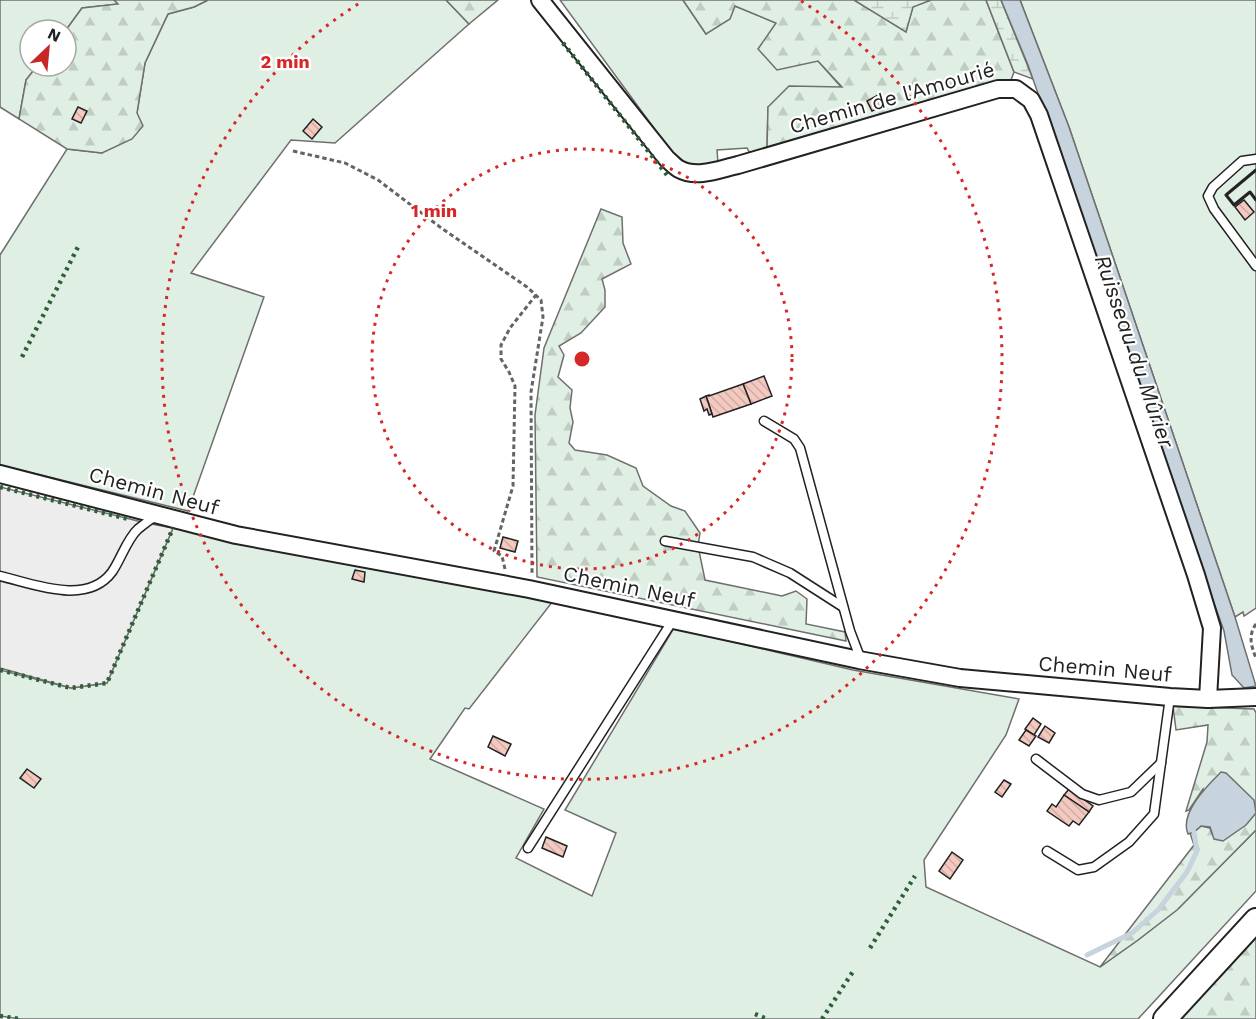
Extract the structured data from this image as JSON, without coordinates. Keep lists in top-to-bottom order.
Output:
{
  "streets": {
    "street": ["Chemin de l'Amourié", "Chemin Neuf"]
  },
  "crossings": [
    ["Chemin de l'Amourié", "Chemin Neuf"]
  ],
  "water": ["Ruisseau du Mûrier"],
  "north": "top right",
  "rings": ["2 min", "1 min"]
}
